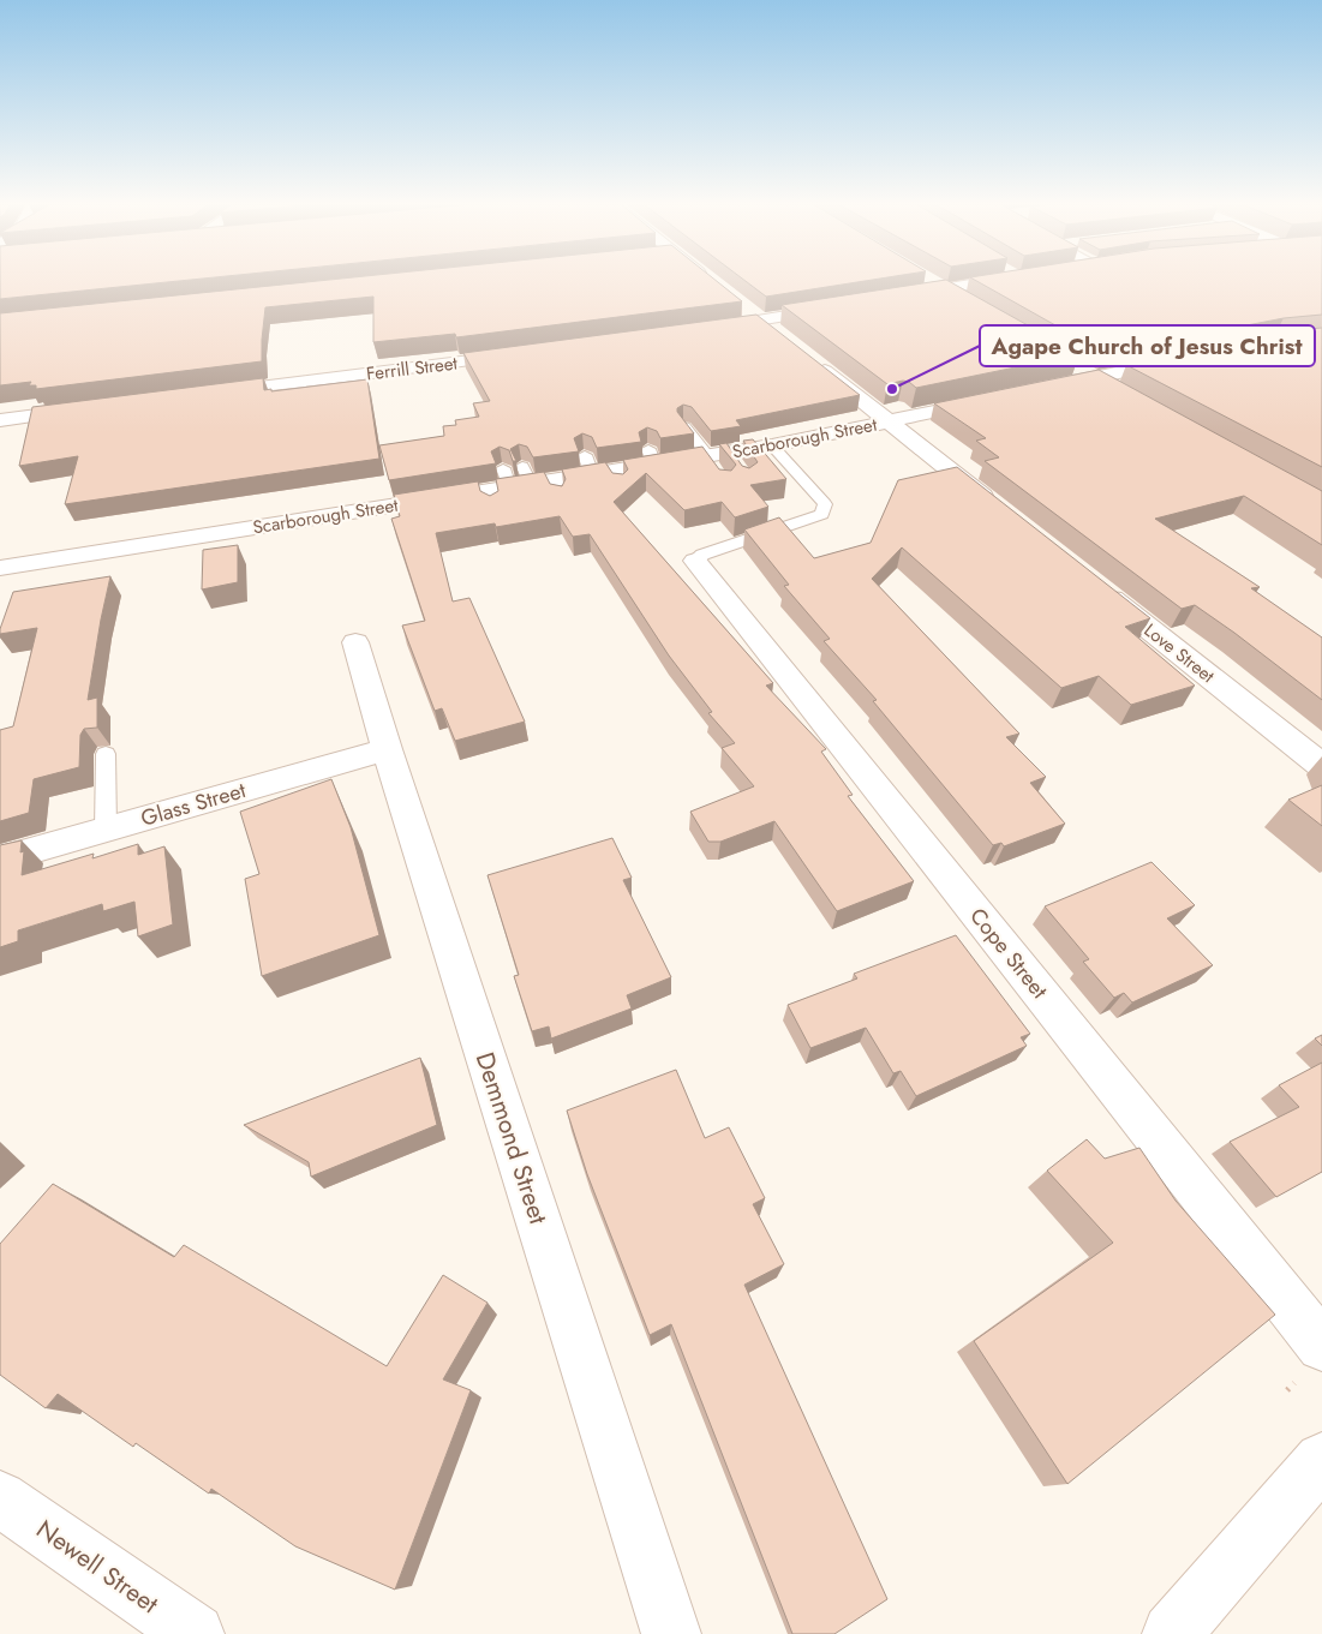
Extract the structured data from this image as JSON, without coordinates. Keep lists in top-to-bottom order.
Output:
{
  "streets": {
    "street": [
      "Ferrill Street",
      "Scarborough Street",
      "Love Street",
      "Glass Street",
      "Cope Street",
      "Demmond Street",
      "Newell Street"
    ]
  },
  "crossings": [
    ["Glass Street", "Demmond Street"]
  ],
  "places": ["Agape Church of Jesus Christ"]
}
